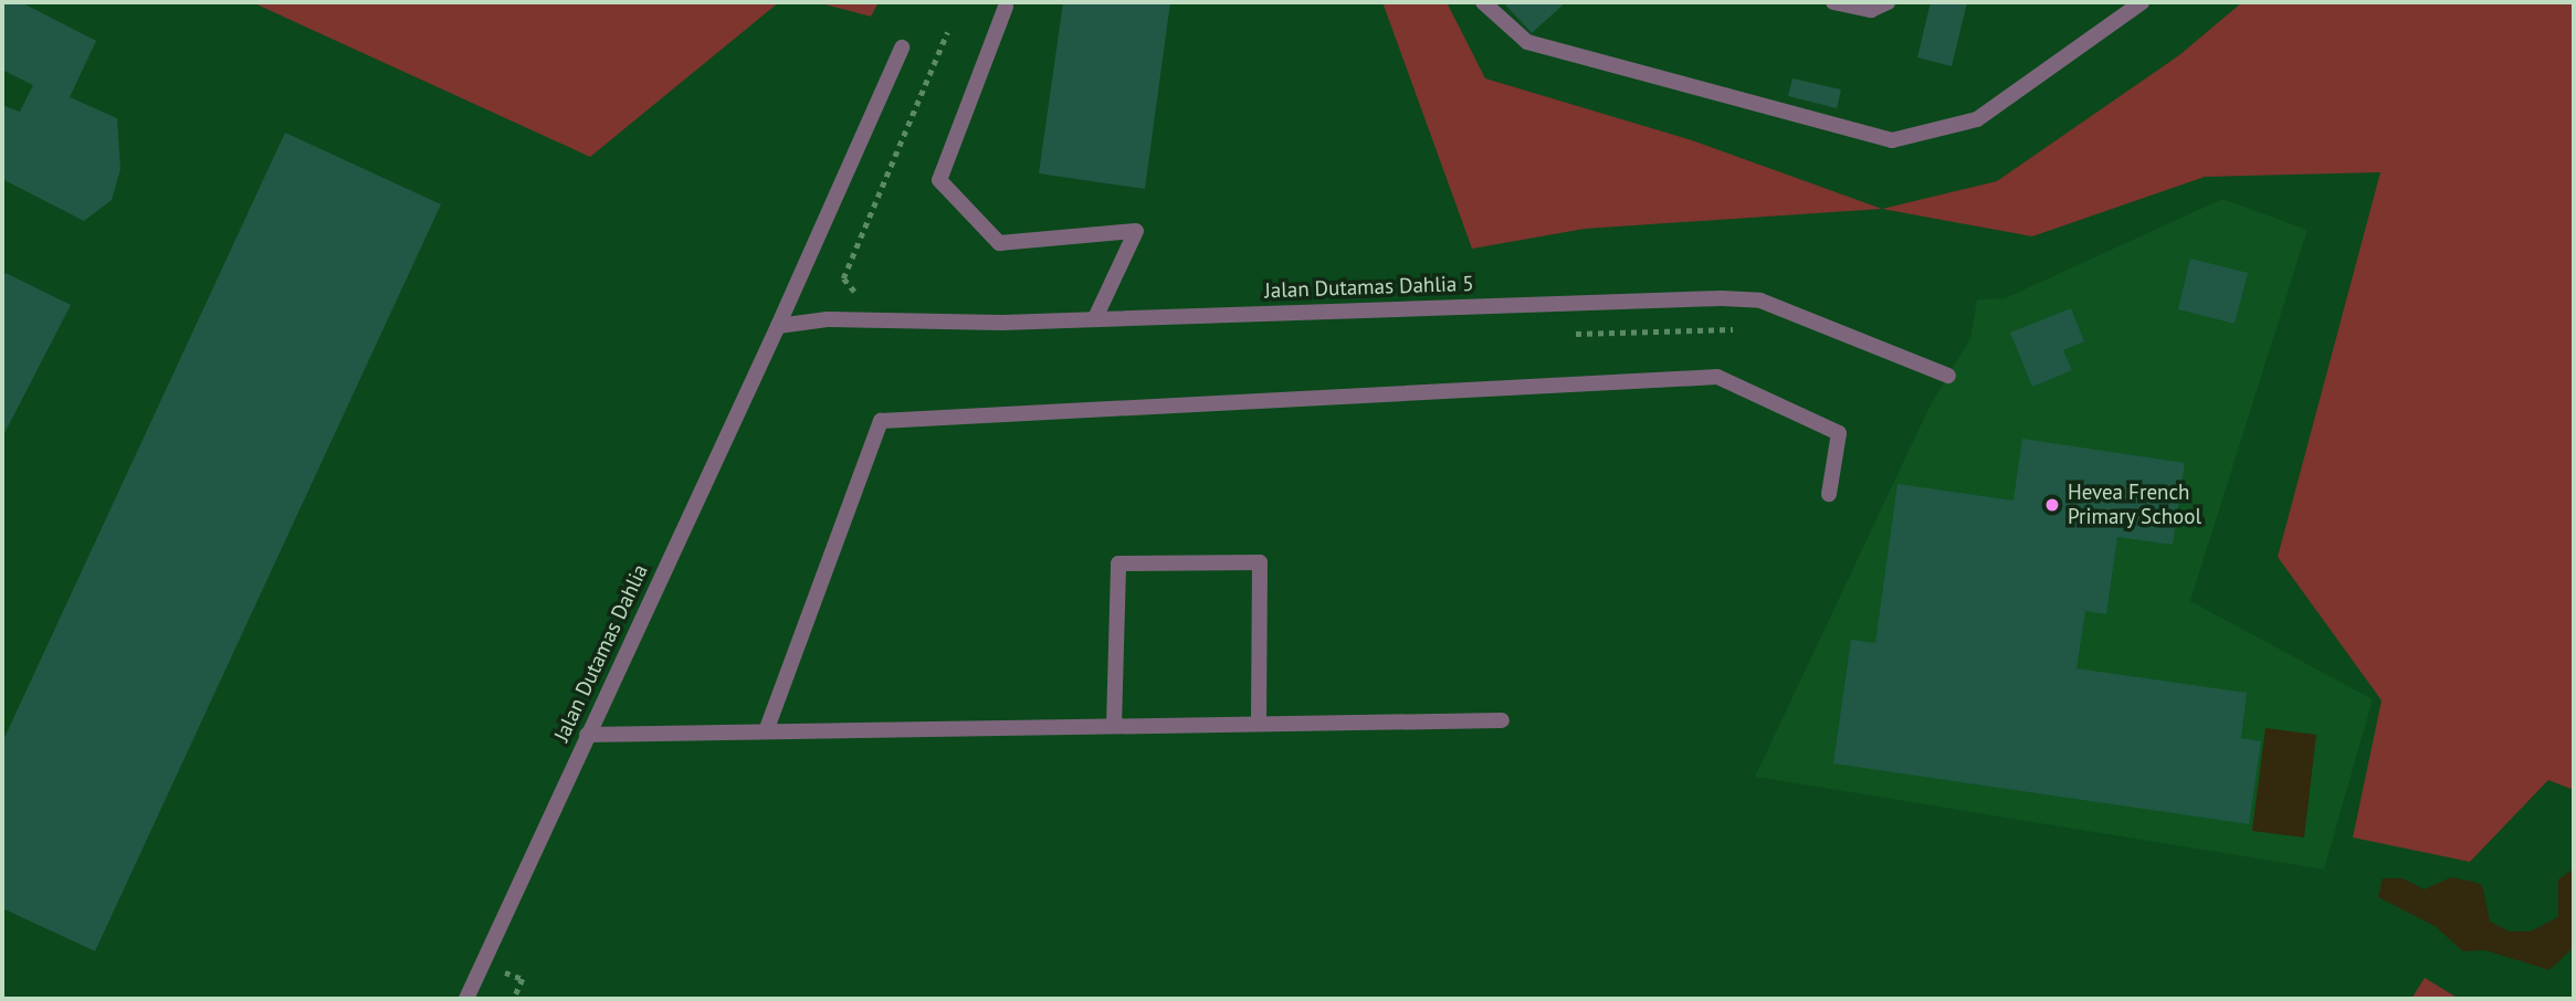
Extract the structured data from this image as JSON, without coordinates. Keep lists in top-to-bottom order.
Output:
{
  "streets": {
    "street": ["Jalan Dutamas Dahlia 5", "Jalan Dutamas Dahlia"]
  },
  "crossings": [
    ["Jalan Dutamas Dahlia 5", "Jalan Dutamas Dahlia"]
  ],
  "places": ["Hevea French Primary School"]
}
